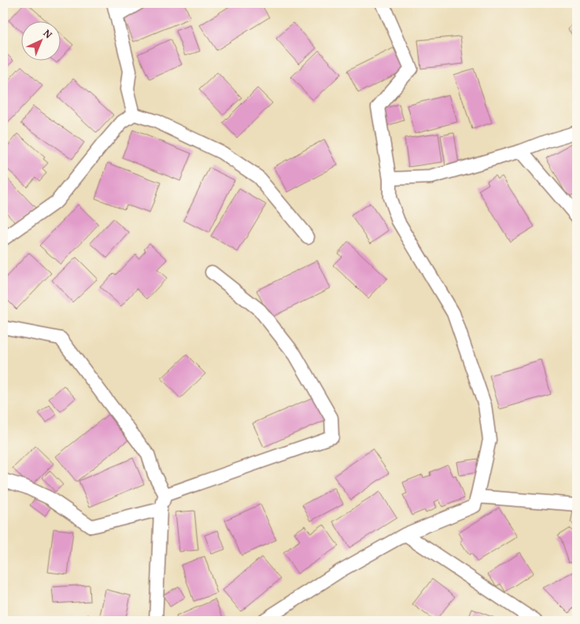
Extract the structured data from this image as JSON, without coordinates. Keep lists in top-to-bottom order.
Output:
{
  "north": "top right"
}
